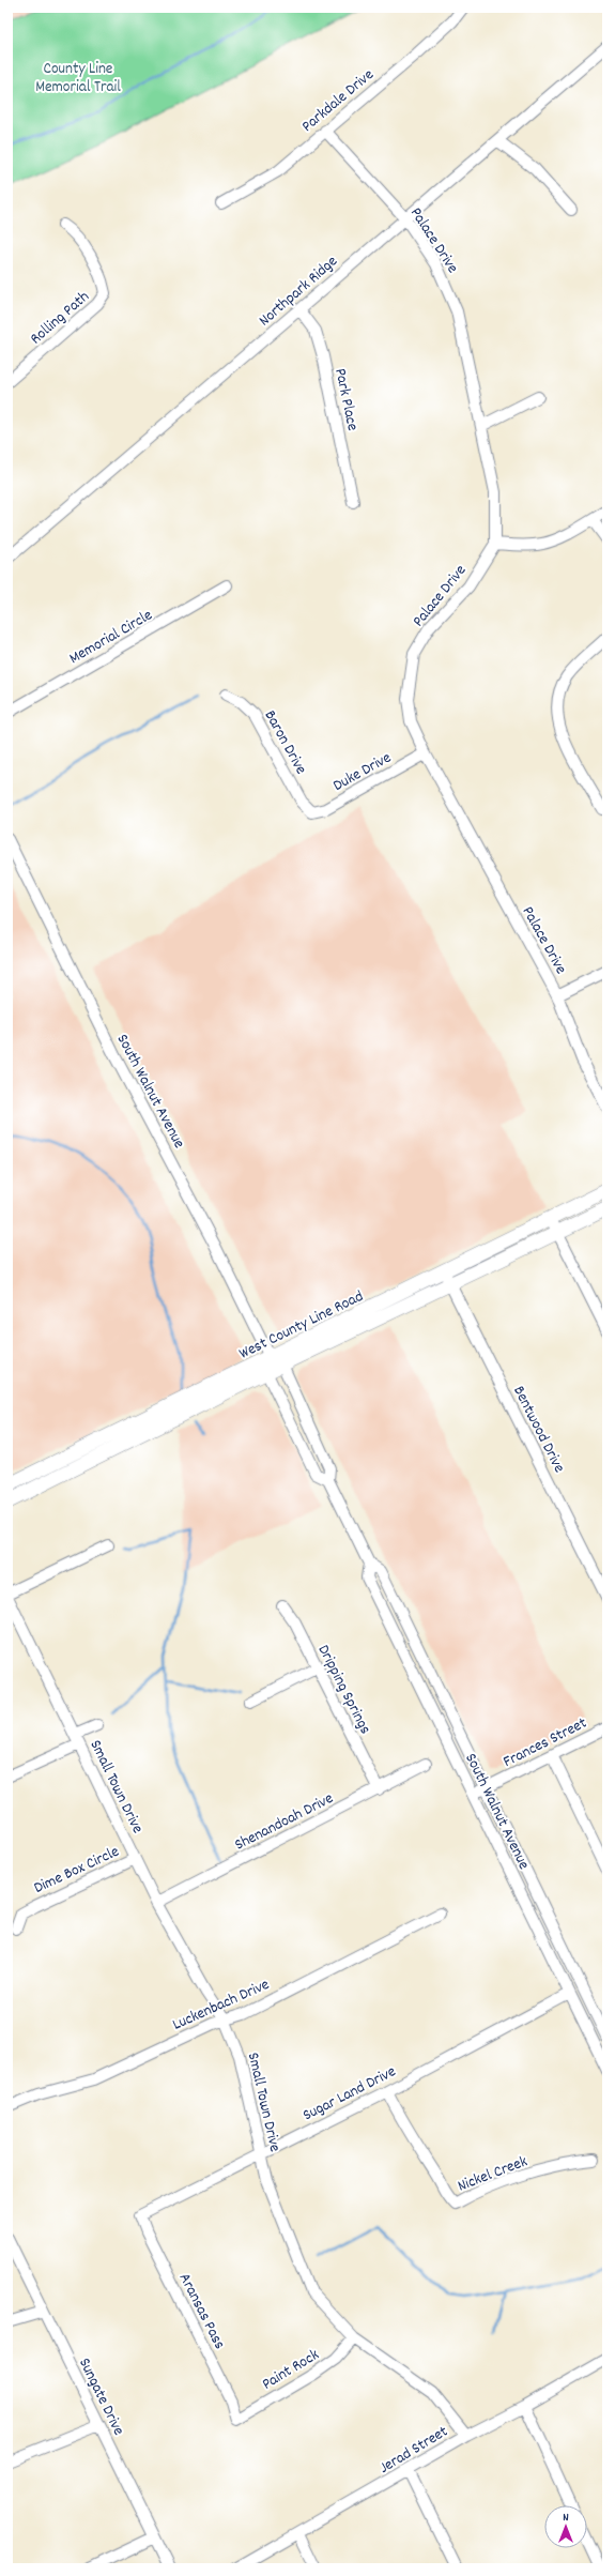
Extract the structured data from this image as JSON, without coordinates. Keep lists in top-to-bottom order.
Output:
{
  "streets": {
    "main road": ["West County Line Road"],
    "street": [
      "Parkdale Drive",
      "Palace Drive",
      "Northpark Ridge",
      "Rolling Path",
      "Park Place",
      "Memorial Circle",
      "Baron Drive",
      "Duke Drive",
      "South Walnut Avenue",
      "Bentwood Drive",
      "Dripping Springs",
      "Frances Street",
      "Small Town Drive",
      "Shenandoah Drive",
      "Dime Box Circle",
      "Luckenbach Drive",
      "Sugar Land Drive",
      "Nickel Creek",
      "Aransas Pass",
      "Paint Rock",
      "Sungate Drive",
      "Jerad Street"
    ]
  },
  "crossings": [
    ["Parkdale Drive", "Palace Drive"],
    ["Palace Drive", "Northpark Ridge"],
    ["Palace Drive", "Duke Drive"],
    ["Northpark Ridge", "Park Place"],
    ["Baron Drive", "Duke Drive"],
    ["South Walnut Avenue", "West County Line Road"],
    ["South Walnut Avenue", "Frances Street"],
    ["South Walnut Avenue", "Sugar Land Drive"],
    ["West County Line Road", "Bentwood Drive"],
    ["Dripping Springs", "Shenandoah Drive"],
    ["Small Town Drive", "Shenandoah Drive"],
    ["Small Town Drive", "Dime Box Circle"],
    ["Small Town Drive", "Luckenbach Drive"],
    ["Small Town Drive", "Sugar Land Drive"],
    ["Small Town Drive", "Paint Rock"],
    ["Small Town Drive", "Jerad Street"],
    ["Sugar Land Drive", "Nickel Creek"],
    ["Sugar Land Drive", "Aransas Pass"],
    ["Aransas Pass", "Paint Rock"]
  ],
  "parks": ["County Line Memorial Trail"],
  "north": "top"
}
